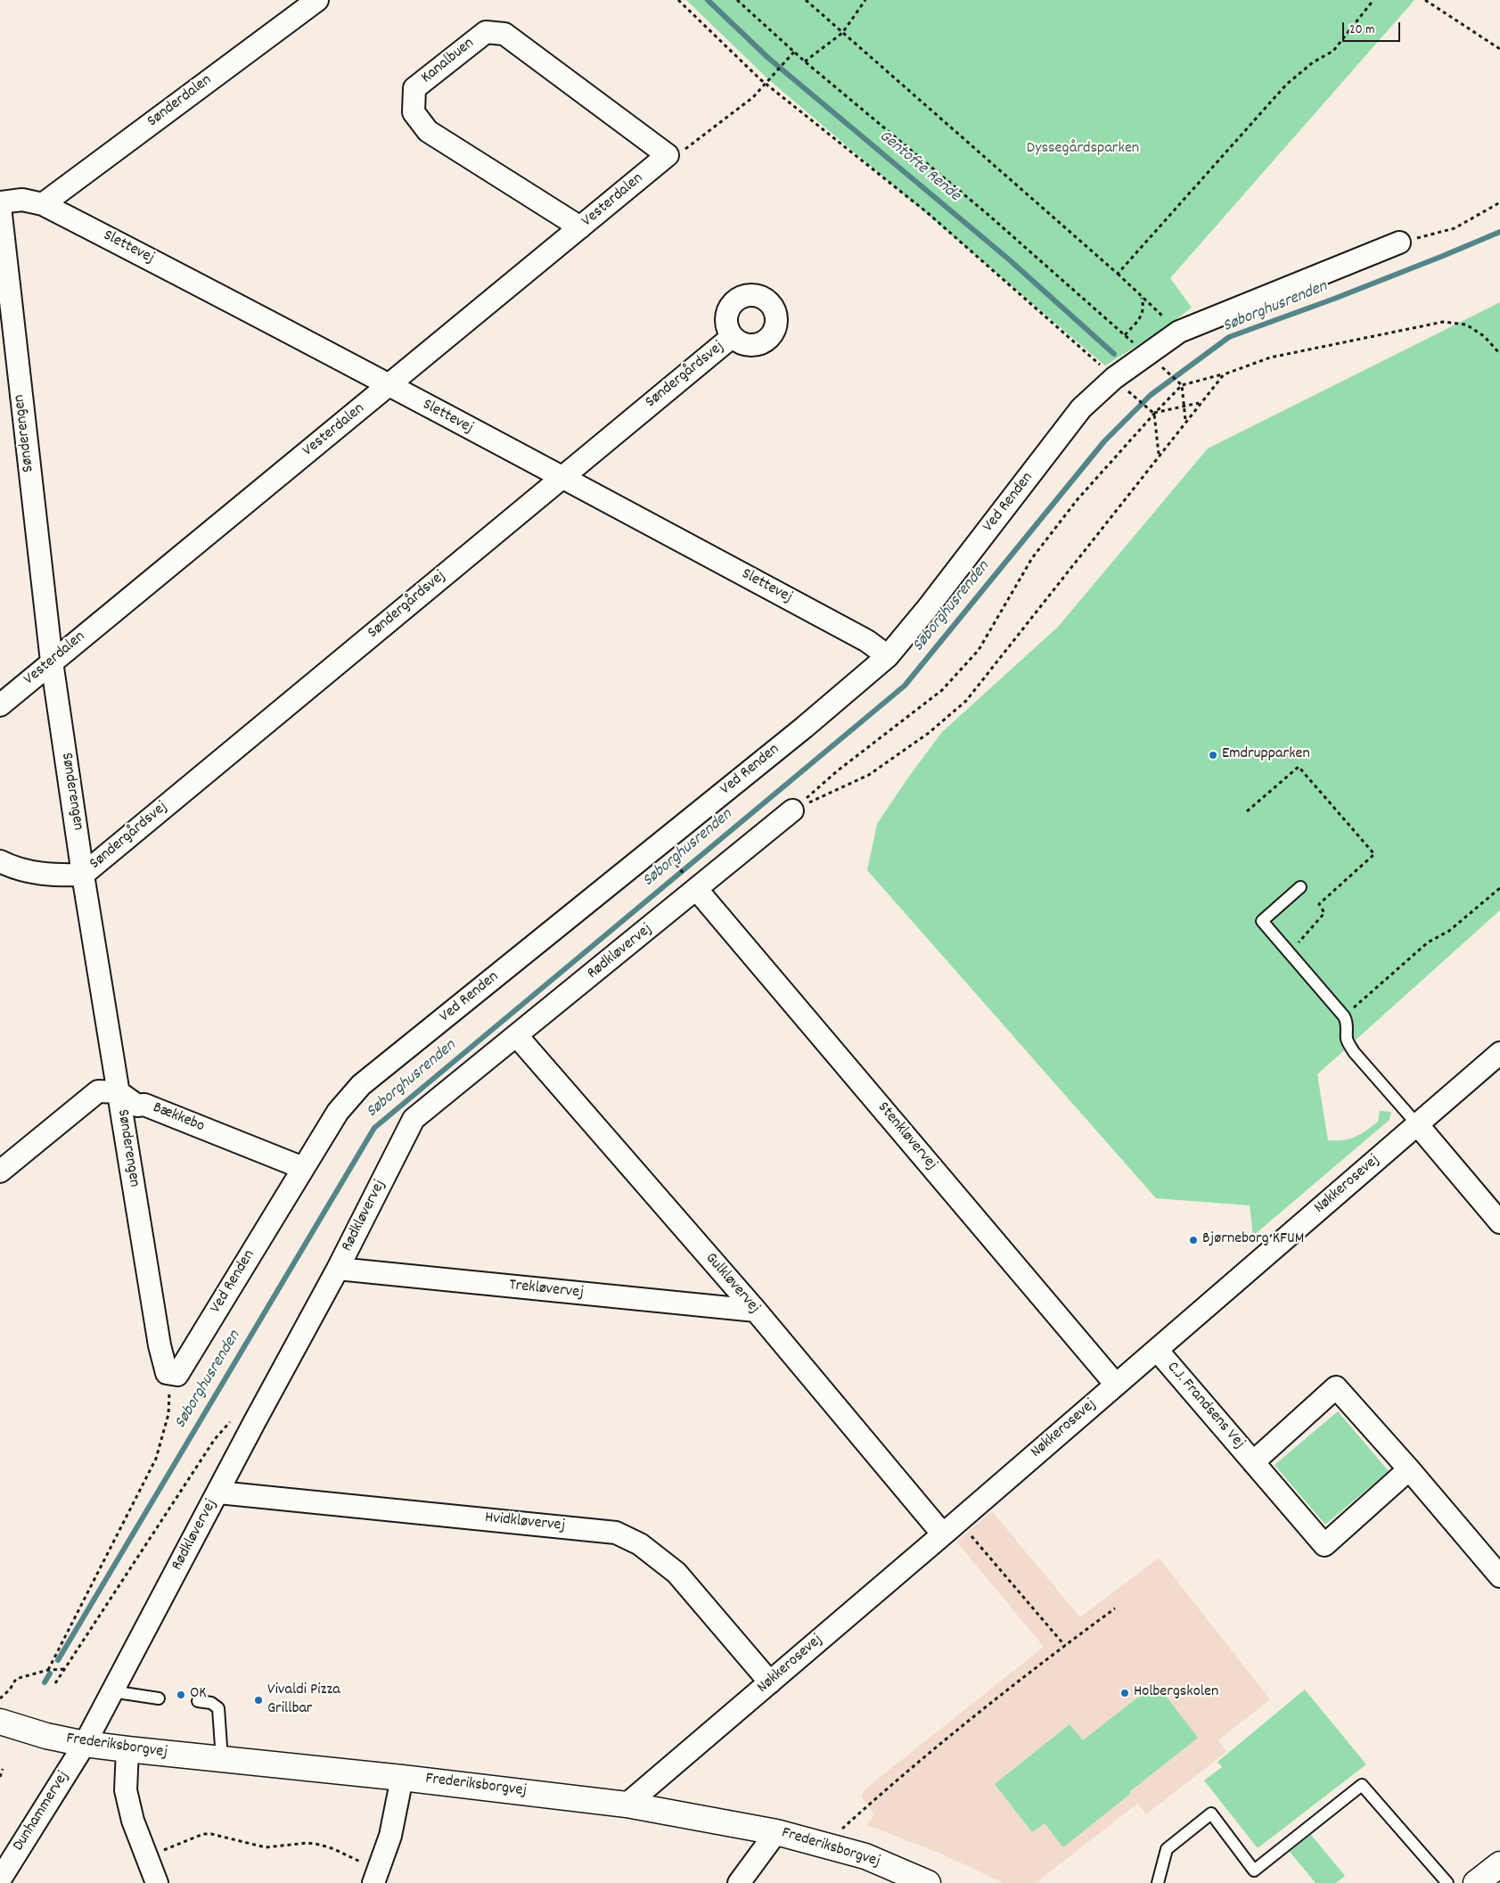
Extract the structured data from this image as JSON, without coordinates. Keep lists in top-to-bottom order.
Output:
{
  "streets": {
    "street": [
      "Kanalbuen",
      "Sønderdalen",
      "Vesterdalen",
      "Slettevej",
      "Søndergårdsvej",
      "Sønderengen",
      "Ved Renden",
      "Rødkløvervej",
      "Bækkebo",
      "Stenkløvervej",
      "Nøkkerosevej",
      "Gulkløvervej",
      "Trekløvervej",
      "C.J. Frandsens Vej",
      "Hvidkløvervej",
      "Frederiksborgvej",
      "Dunhammervej"
    ]
  },
  "crossings": [
    ["Kanalbuen", "Vesterdalen"],
    ["Sønderdalen", "Slettevej"],
    ["Vesterdalen", "Slettevej"],
    ["Vesterdalen", "Sønderengen"],
    ["Slettevej", "Søndergårdsvej"],
    ["Slettevej", "Ved Renden"],
    ["Søndergårdsvej", "Sønderengen"],
    ["Sønderengen", "Ved Renden"],
    ["Sønderengen", "Bækkebo"],
    ["Ved Renden", "Bækkebo"],
    ["Rødkløvervej", "Stenkløvervej"],
    ["Rødkløvervej", "Gulkløvervej"],
    ["Rødkløvervej", "Trekløvervej"],
    ["Rødkløvervej", "Hvidkløvervej"],
    ["Rødkløvervej", "Frederiksborgvej"],
    ["Rødkløvervej", "Dunhammervej"],
    ["Stenkløvervej", "Nøkkerosevej"],
    ["Nøkkerosevej", "Gulkløvervej"],
    ["Nøkkerosevej", "C.J. Frandsens Vej"],
    ["Nøkkerosevej", "Hvidkløvervej"],
    ["Nøkkerosevej", "Frederiksborgvej"],
    ["Gulkløvervej", "Trekløvervej"],
    ["Frederiksborgvej", "Dunhammervej"]
  ],
  "water": ["Gentofte Rende", "Søborghusrenden"],
  "parks": ["Dyssegårdsparken"],
  "places": [
    "Emdrupparken",
    "Bjørneborg KFUM",
    "Holbergskolen",
    "OK",
    "Vivaldi Pizza Grillbar"
  ],
  "scale_bar": "20 m"
}
